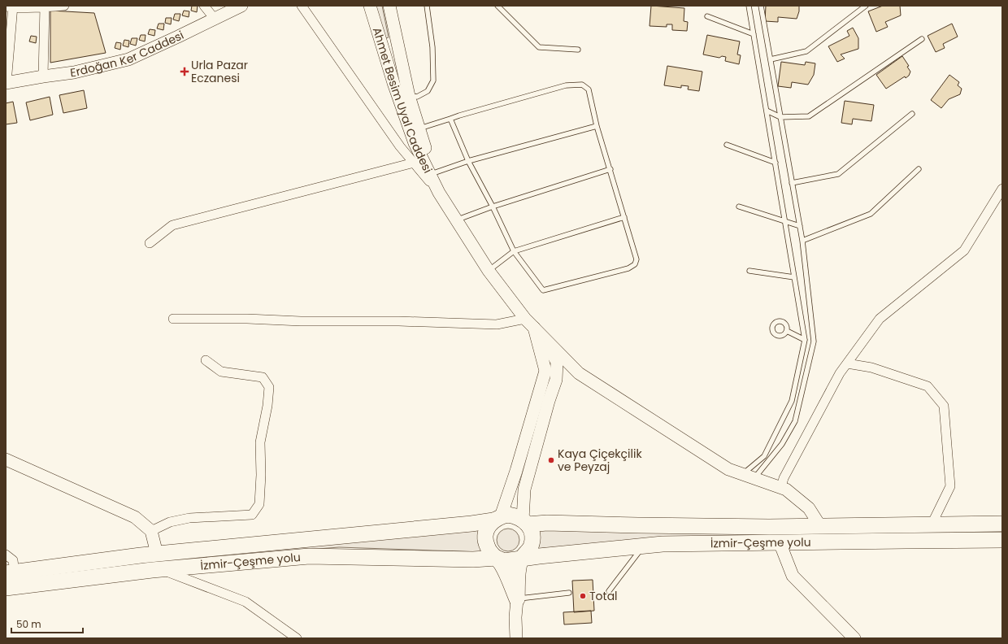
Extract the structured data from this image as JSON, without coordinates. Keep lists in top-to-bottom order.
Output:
{
  "streets": {
    "highway": ["İzmir-Çeşme yolu"],
    "main road": ["Erdoğan Ker Caddesi", "Ahmet Besim Uyal Caddesi"]
  },
  "places": {
    "health": ["Urla Pazar Eczanesi"],
    "other": ["Kaya Çiçekçilik ve Peyzaj", "Total"]
  },
  "scale_bar": "50 m"
}
